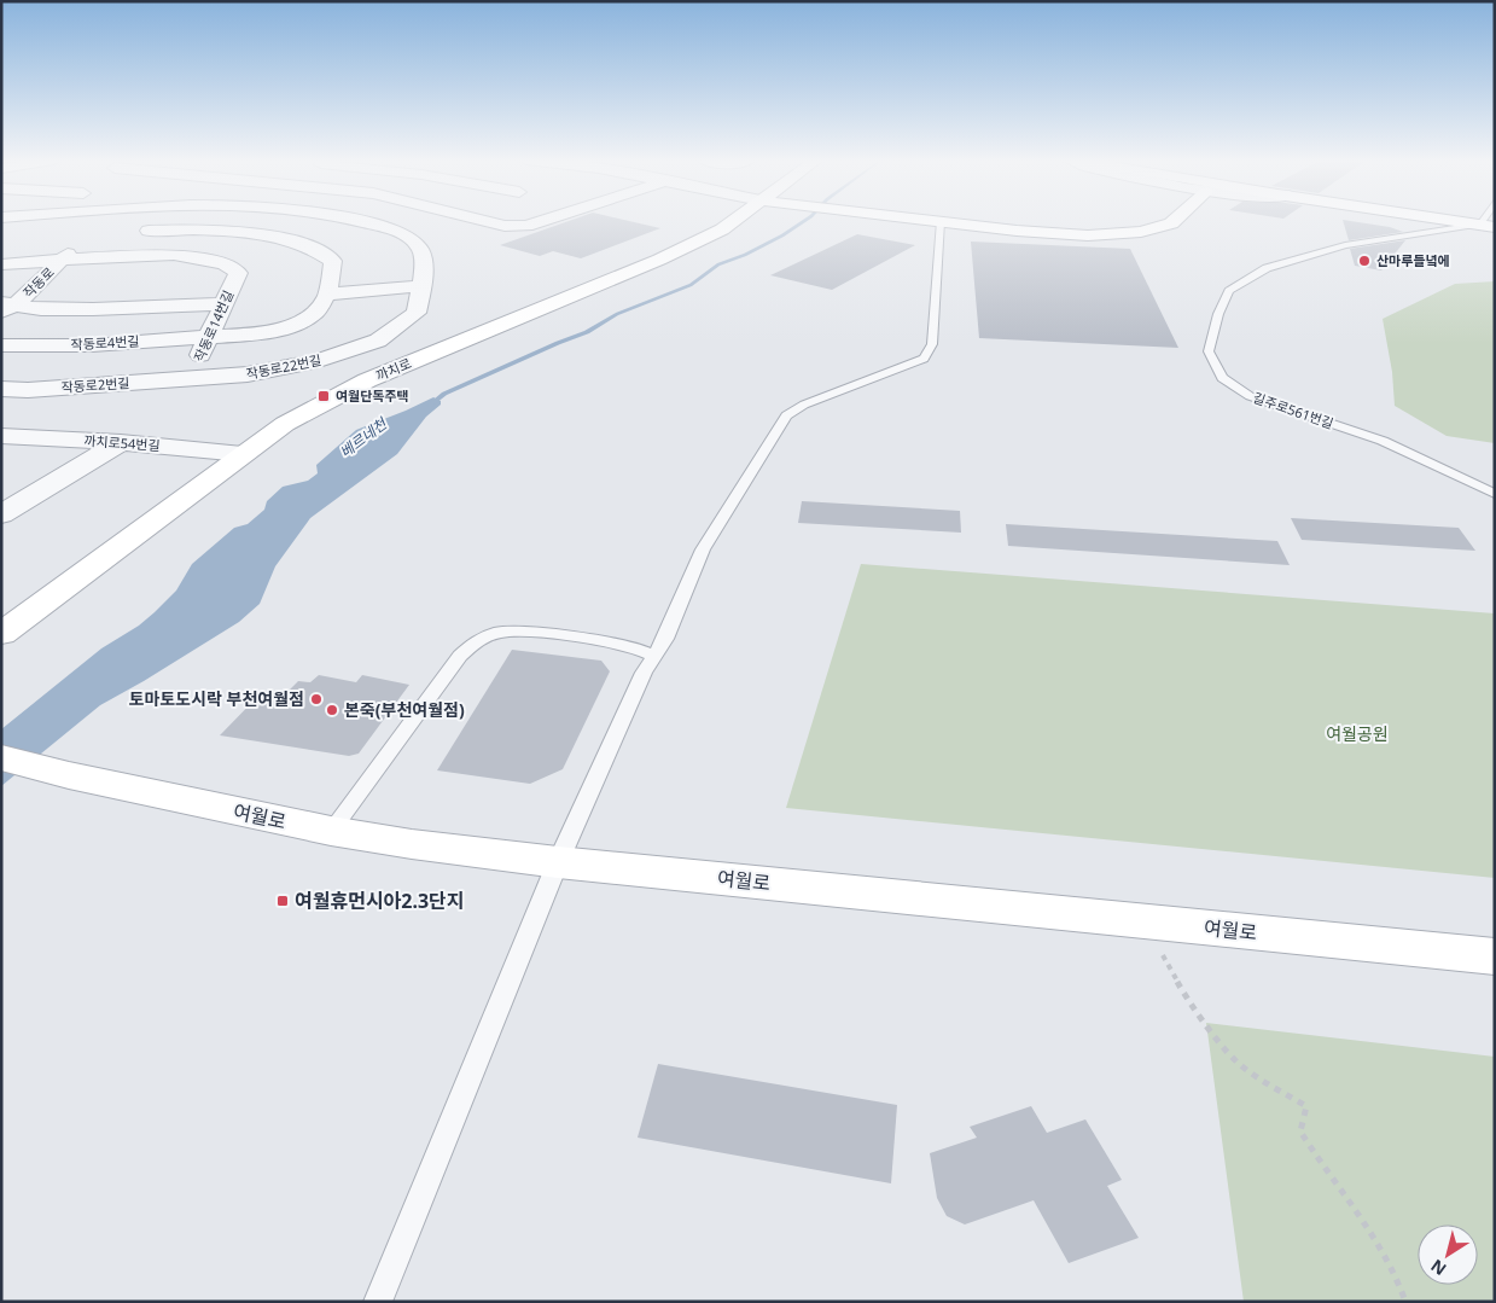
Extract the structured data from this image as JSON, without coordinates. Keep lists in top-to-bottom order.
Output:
{
  "streets": {
    "street": [
      "작동로",
      "작동로14번길",
      "작동로4번길",
      "작동로22번길",
      "까치로",
      "작동로2번길",
      "까치로54번길",
      "여월로"
    ],
    "lane": ["길주로561번길"]
  },
  "crossings": [
    ["작동로", "작동로14번길"],
    ["작동로14번길", "작동로4번길"],
    ["작동로14번길", "작동로22번길"],
    ["작동로14번길", "작동로2번길"],
    ["작동로22번길", "작동로2번길"],
    ["까치로", "까치로54번길"]
  ],
  "water": ["베르네천"],
  "parks": ["여월공원"],
  "places": {
    "other": ["산마루들녘에", "토마토도시락 부천여월점", "본죽(부천여월점)"],
    "transit": ["여월단독주택", "여월휴먼시아2.3단지"]
  },
  "north": "bottom left"
}
